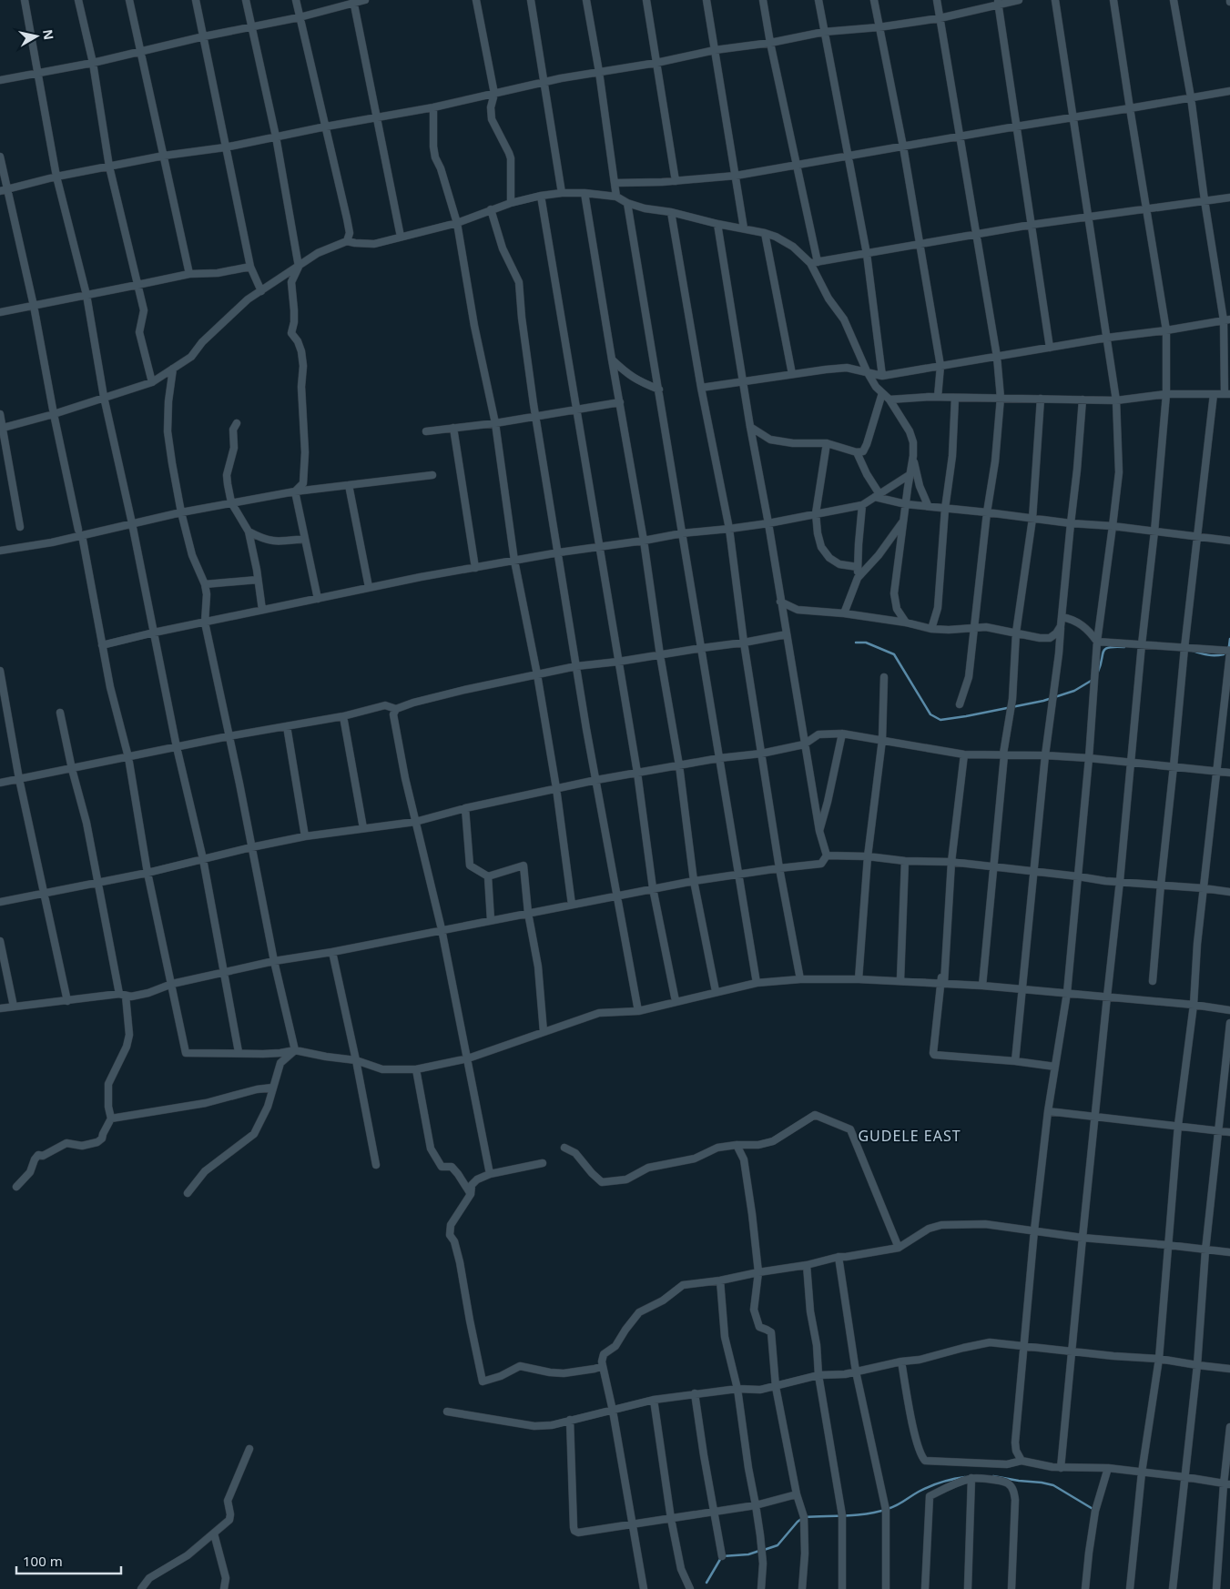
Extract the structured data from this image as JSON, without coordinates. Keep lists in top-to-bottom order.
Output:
{
  "districts": ["GUDELE EAST"],
  "scale_bar": "100 m",
  "north": "right"
}
